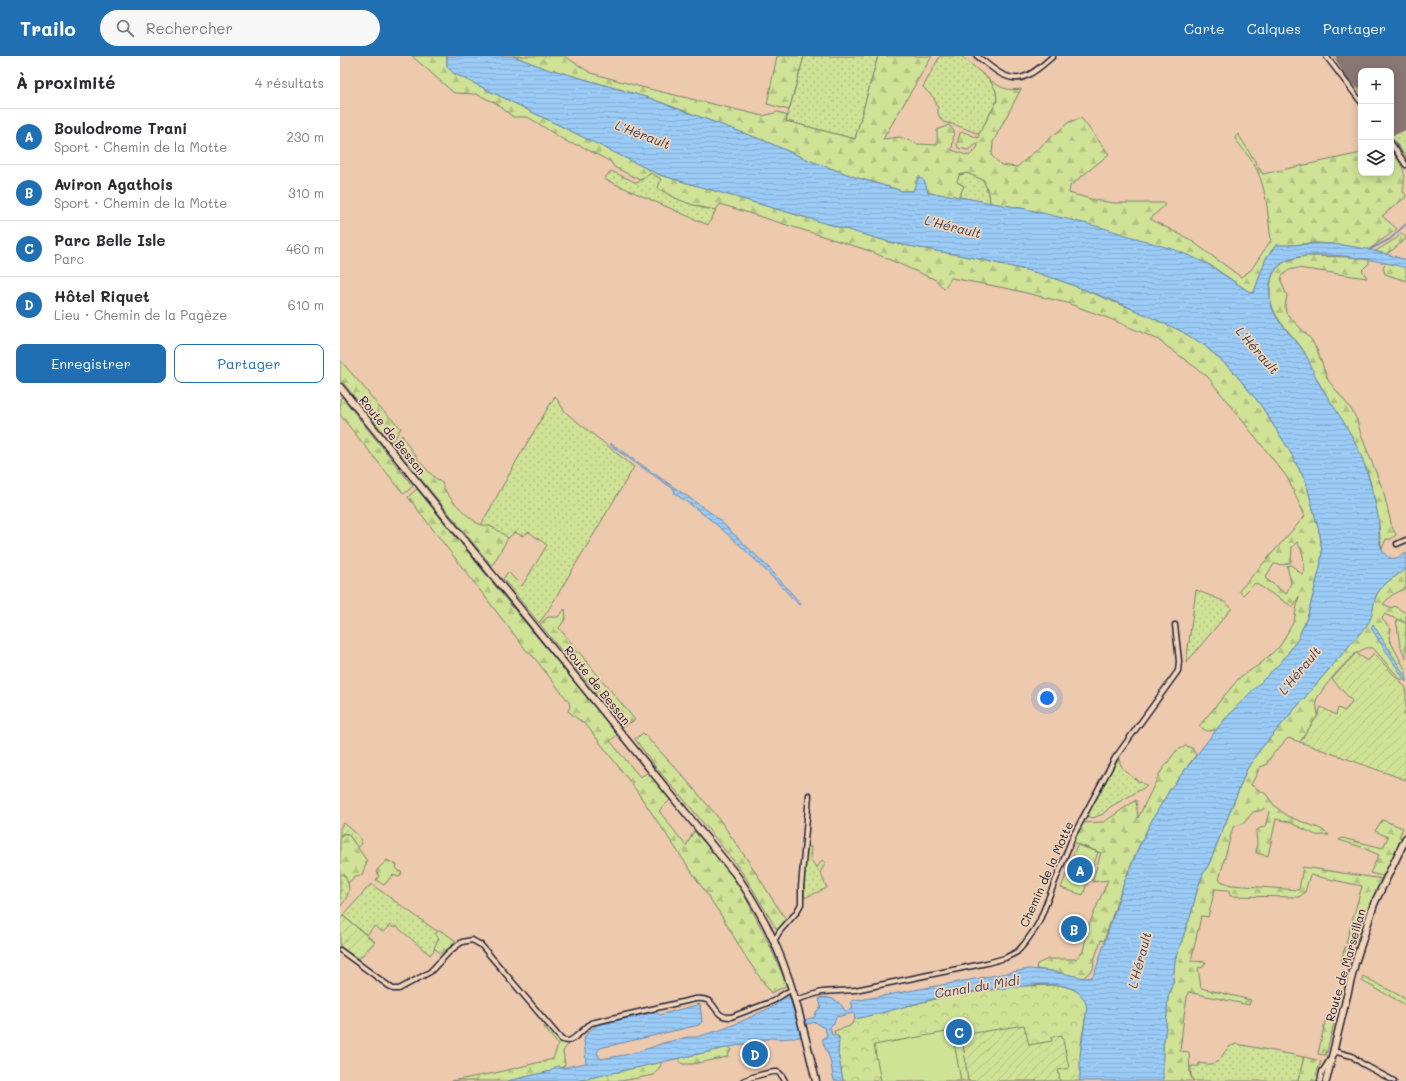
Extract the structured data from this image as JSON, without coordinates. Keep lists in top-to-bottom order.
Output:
{
  "streets": {
    "main road": ["Route de Bessan", "Route de Marseillan"],
    "street": ["Chemin de la Motte"]
  },
  "crossings": [
    ["Route de Bessan", "Chemin de la Motte"]
  ],
  "water": ["L'Hérault", "Canal du Midi"],
  "page": {
    "header": "Trailo",
    "search": "Rechercher",
    "nav": ["Carte", "Calques", "Partager"],
    "heading": ["À proximité", "4 résultats"],
    "map_buttons": ["+", "−"],
    "list": [
      {
        "mark": "A",
        "name": "Boulodrome Trani",
        "note": "Sport · Chemin de la Motte",
        "value": "230 m"
      },
      {
        "mark": "B",
        "name": "Aviron Agathois",
        "note": "Sport · Chemin de la Motte",
        "value": "310 m"
      },
      {
        "mark": "C",
        "name": "Parc Belle Isle",
        "note": "Parc",
        "value": "460 m"
      },
      {
        "mark": "D",
        "name": "Hôtel Riquet",
        "note": "Lieu · Chemin de la Pagèze",
        "value": "610 m"
      }
    ],
    "buttons": ["Enregistrer", "Partager"],
    "pins": [
      "A",
      "B",
      "C",
      "D"
    ]
  }
}
